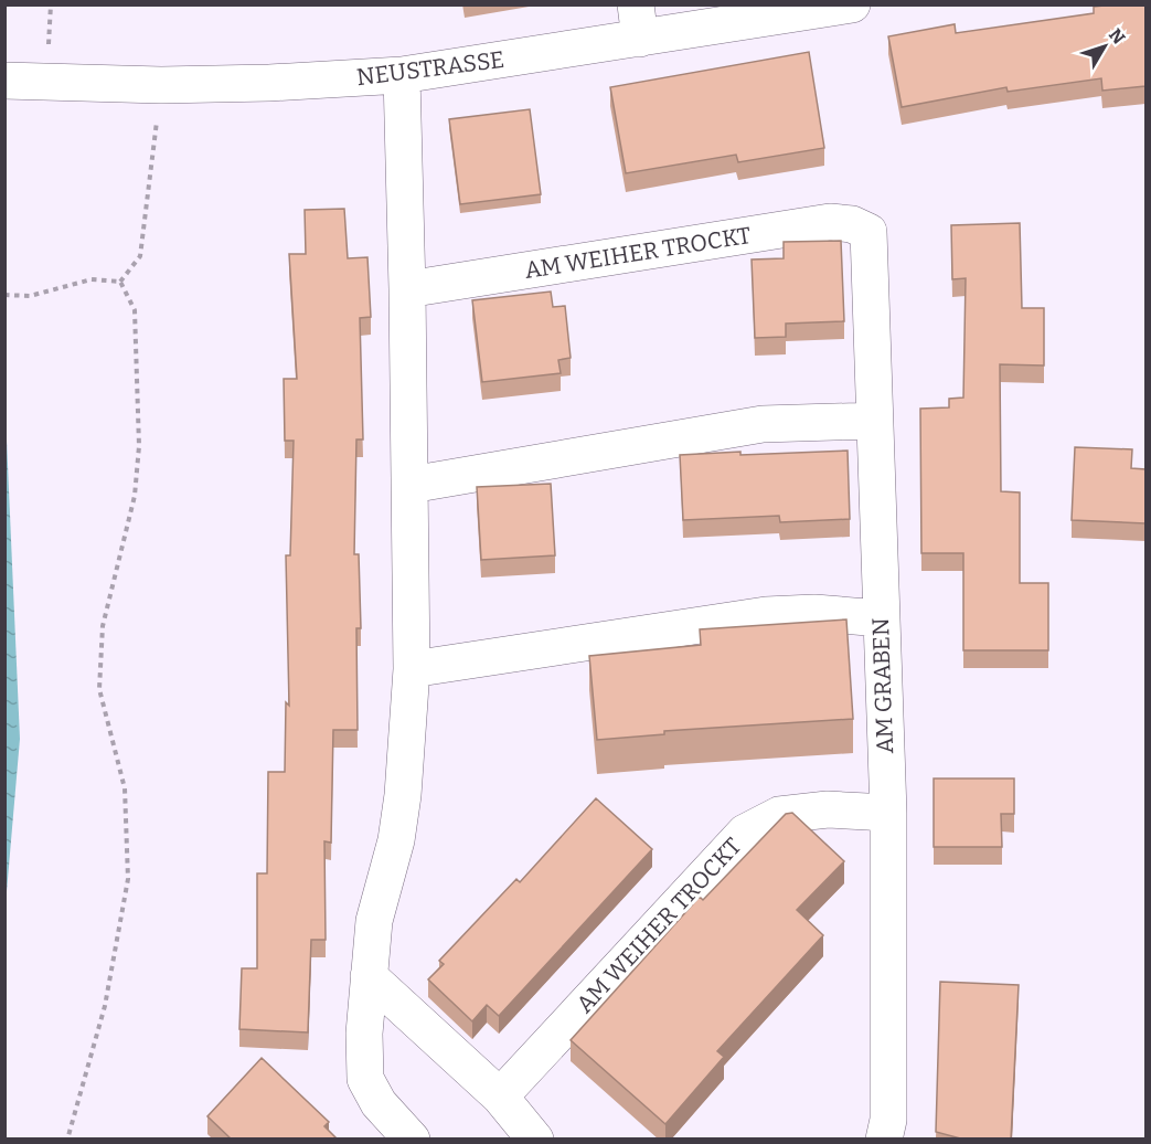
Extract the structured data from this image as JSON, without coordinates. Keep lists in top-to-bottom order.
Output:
{
  "streets": {
    "street": ["NEUSTRASSE", "AM WEIHER TROCKT", "AM GRABEN"]
  },
  "crossings": [
    ["AM WEIHER TROCKT", "AM GRABEN"]
  ],
  "north": "top right"
}
